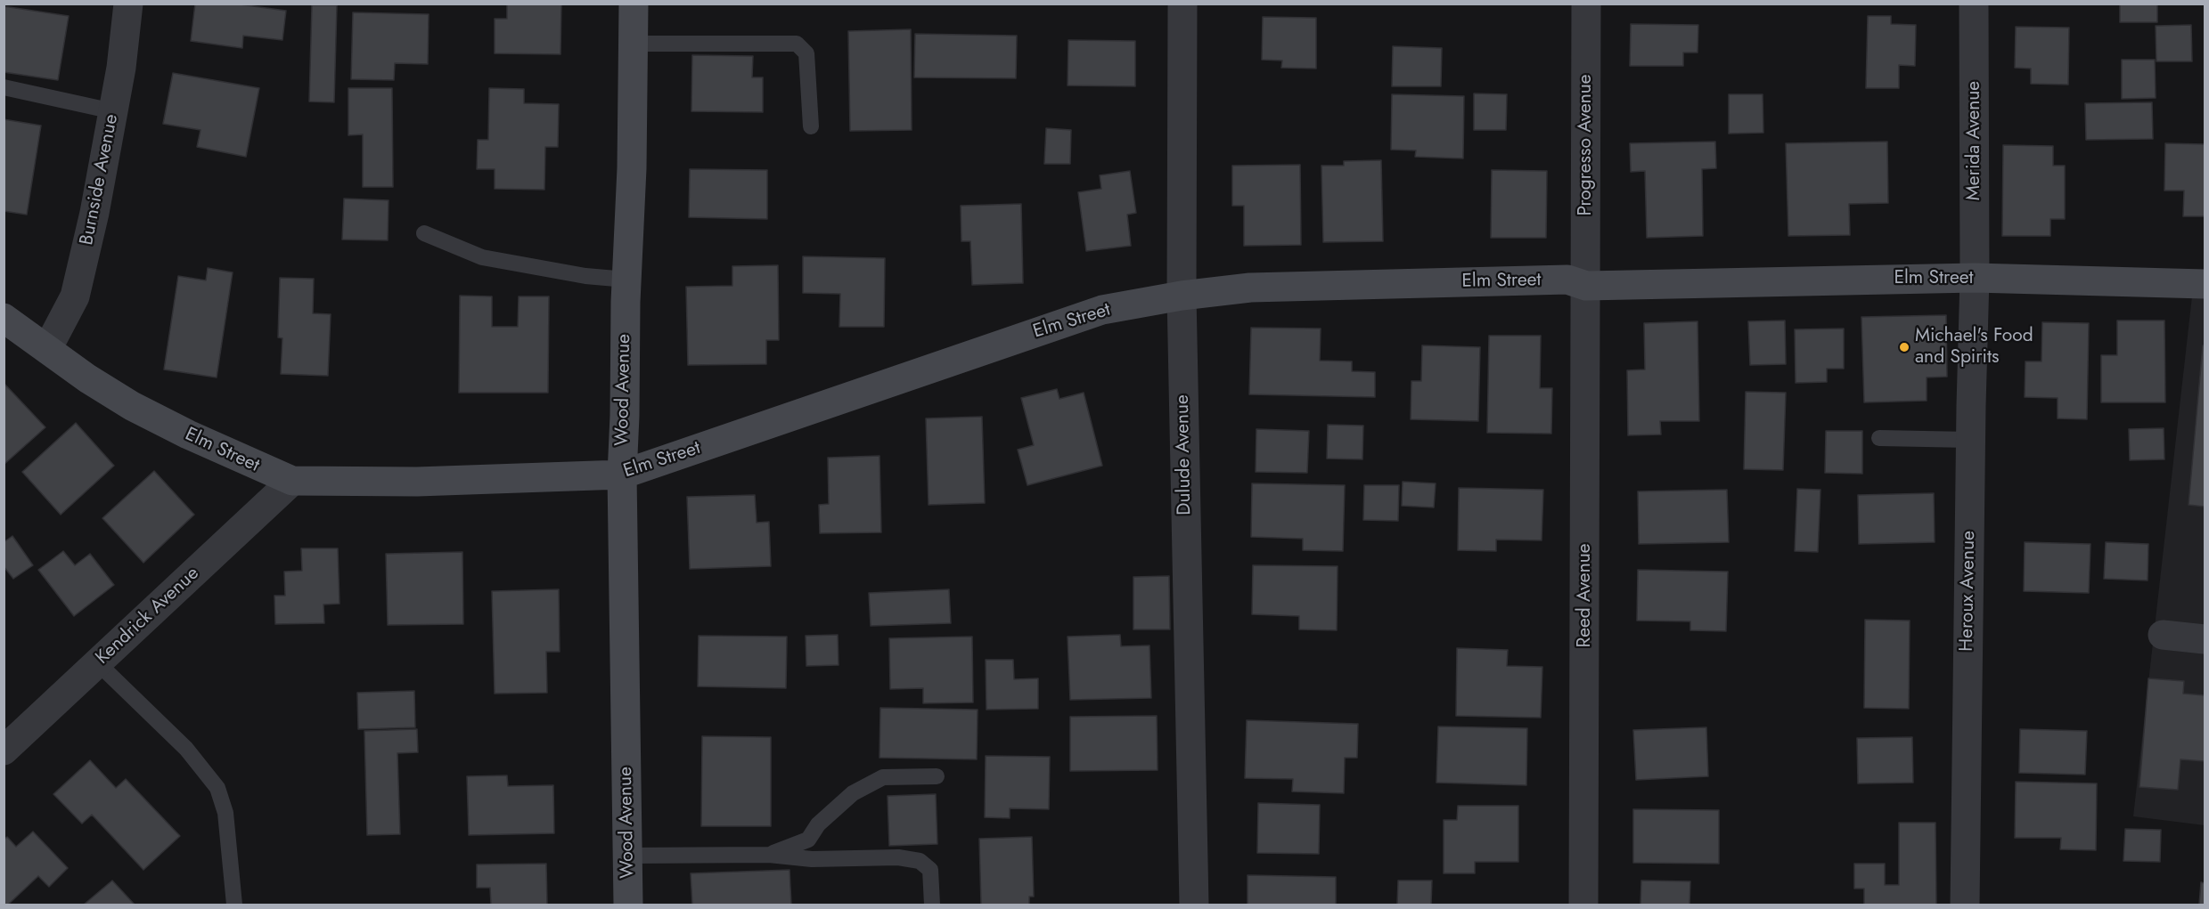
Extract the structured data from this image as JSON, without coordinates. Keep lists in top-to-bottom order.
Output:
{
  "streets": {
    "street": [
      "Merida Avenue",
      "Progresso Avenue",
      "Burnside Avenue",
      "Elm Street",
      "Wood Avenue",
      "Dulude Avenue",
      "Heroux Avenue",
      "Reed Avenue",
      "Kendrick Avenue"
    ]
  },
  "crossings": [
    ["Merida Avenue", "Elm Street"],
    ["Merida Avenue", "Heroux Avenue"],
    ["Progresso Avenue", "Elm Street"],
    ["Progresso Avenue", "Reed Avenue"],
    ["Burnside Avenue", "Elm Street"],
    ["Elm Street", "Wood Avenue"],
    ["Elm Street", "Dulude Avenue"],
    ["Elm Street", "Heroux Avenue"],
    ["Elm Street", "Reed Avenue"],
    ["Elm Street", "Kendrick Avenue"]
  ],
  "places": ["Michael's Food and Spirits"]
}
